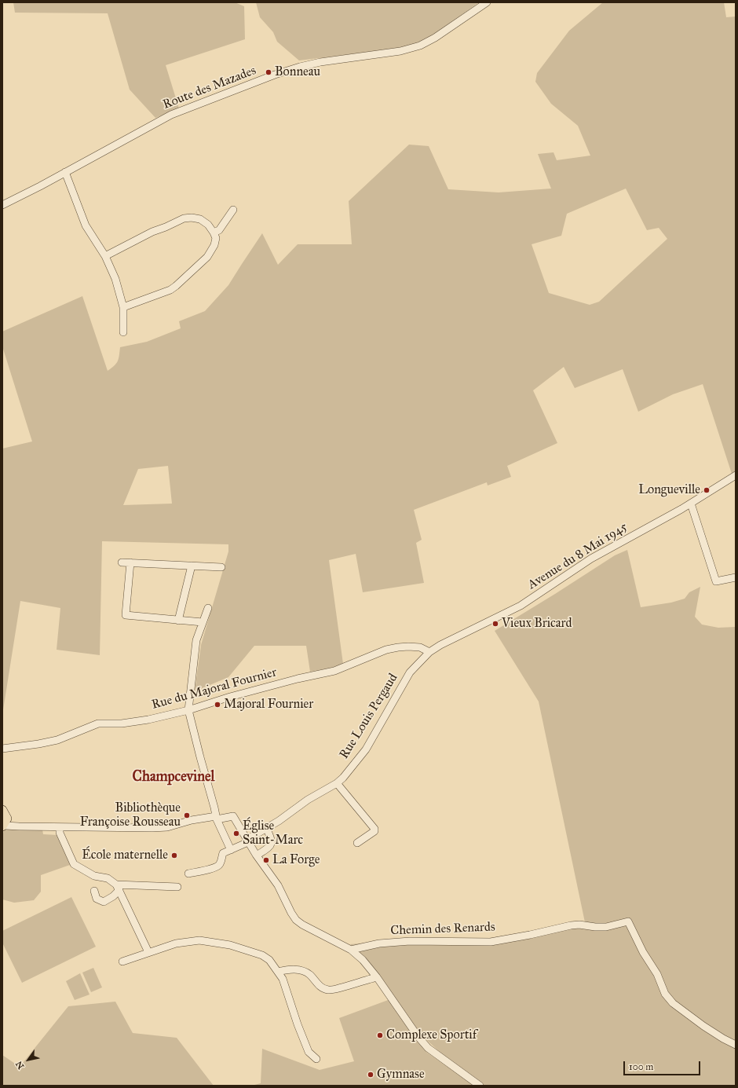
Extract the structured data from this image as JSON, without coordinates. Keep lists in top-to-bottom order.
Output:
{
  "streets": {
    "street": [
      "Route des Mazades",
      "Avenue du 8 Mai 1945",
      "Rue du Majoral Fournier",
      "Rue Louis Pergaud",
      "Chemin des Renards"
    ]
  },
  "crossings": [
    ["Avenue du 8 Mai 1945", "Rue du Majoral Fournier"],
    ["Avenue du 8 Mai 1945", "Rue Louis Pergaud"],
    ["Rue du Majoral Fournier", "Rue Louis Pergaud"]
  ],
  "districts": ["Champcevinel"],
  "places": [
    "Bonneau",
    "Longueville",
    "Vieux Bricard",
    "Majoral Fournier",
    "Bibliothèque Françoise Rousseau",
    "Église Saint-Marc",
    "École maternelle",
    "La Forge",
    "Complexe Sportif",
    "Gymnase"
  ],
  "scale_bar": "100 m",
  "north": "bottom left"
}
